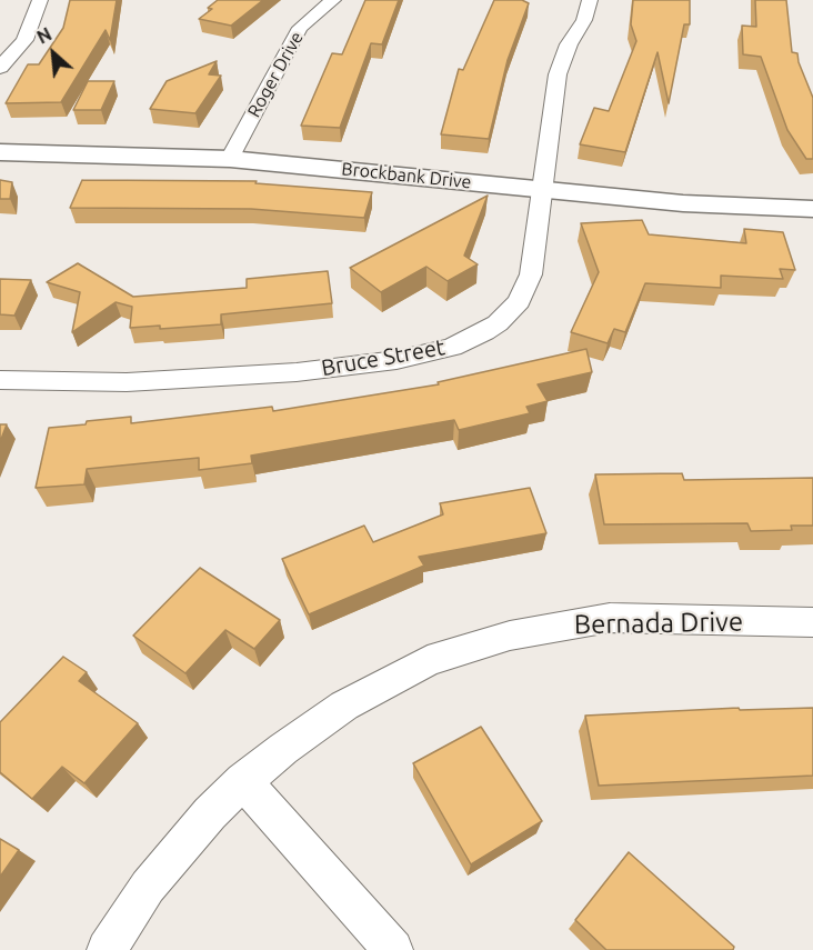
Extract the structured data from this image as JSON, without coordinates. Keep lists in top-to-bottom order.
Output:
{
  "streets": {
    "street": [
      "Roger Drive",
      "Brockbank Drive",
      "Bruce Street",
      "Bernada Drive"
    ]
  },
  "crossings": [
    ["Roger Drive", "Brockbank Drive"],
    ["Brockbank Drive", "Bruce Street"]
  ],
  "north": "top left"
}
